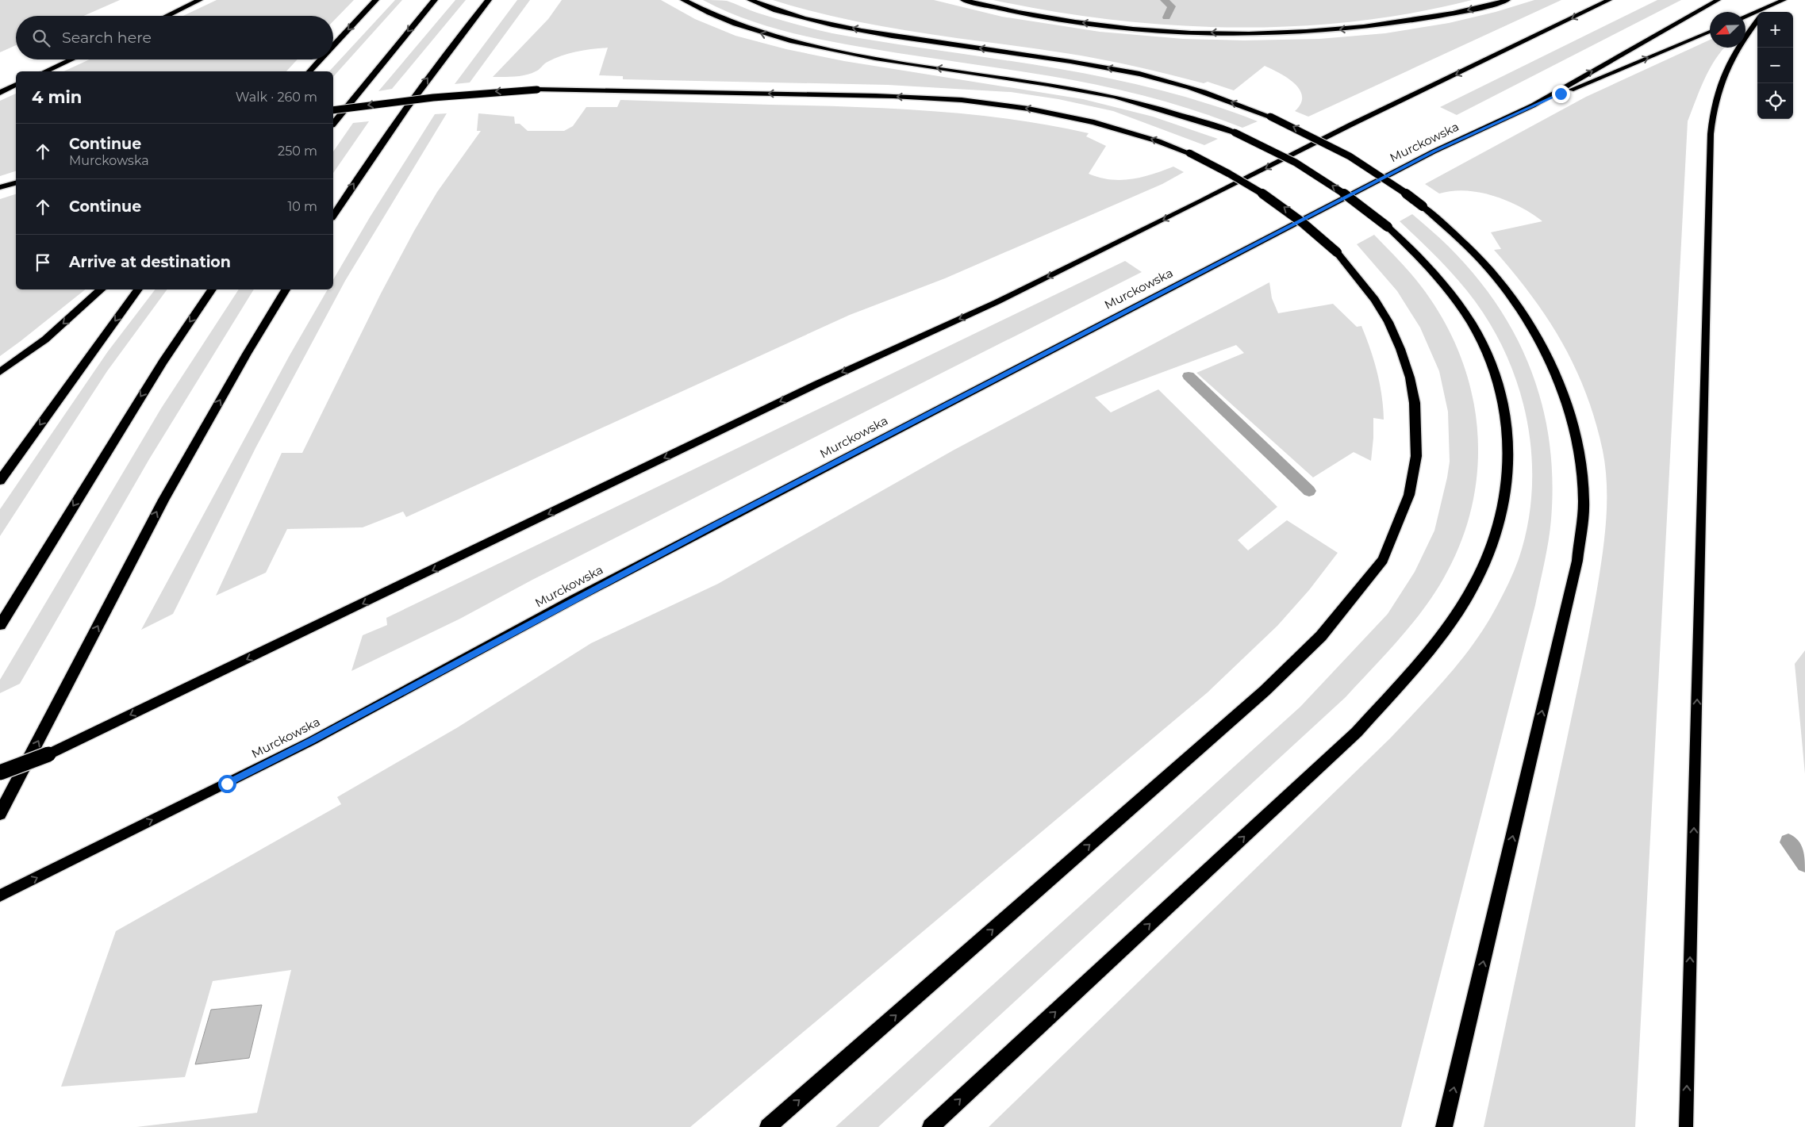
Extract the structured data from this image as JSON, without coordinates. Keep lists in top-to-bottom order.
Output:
{
  "streets": {
    "main road": ["Murckowska"]
  },
  "north": "bottom left",
  "page": {
    "map_buttons": ["+", "−"],
    "search": "Search here",
    "heading": ["4 min", "Walk · 260 m"],
    "list": [
      ["Continue", "Murckowska", "250 m"],
      ["Continue", "10 m"],
      "Arrive at destination"
    ]
  }
}
